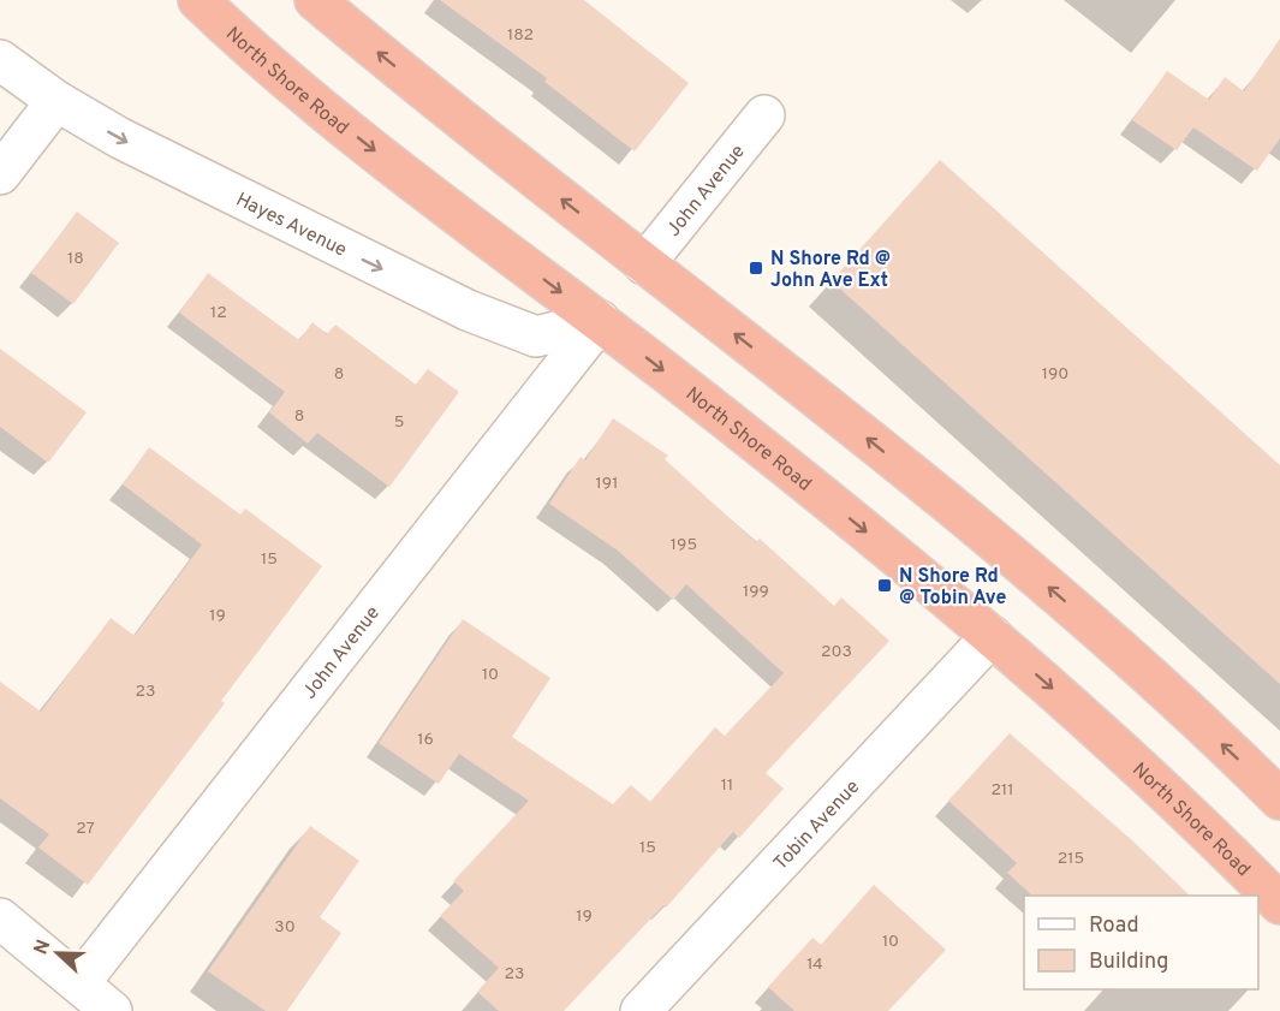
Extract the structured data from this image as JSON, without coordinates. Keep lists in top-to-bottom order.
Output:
{
  "streets": {
    "highway": ["North Shore Road"],
    "street": ["John Avenue", "Hayes Avenue", "Tobin Avenue"]
  },
  "crossings": [
    ["North Shore Road", "John Avenue"],
    ["North Shore Road", "Hayes Avenue"],
    ["North Shore Road", "Tobin Avenue"],
    ["John Avenue", "Hayes Avenue"]
  ],
  "one_way": ["Hayes Avenue"],
  "places": {
    "transit": ["N Shore Rd @ John Ave Ext", "N Shore Rd @ Tobin Ave"]
  },
  "house_numbers": [
    "182",
    "18",
    "12",
    "8",
    "190",
    "8",
    "5",
    "191",
    "195",
    "15",
    "199",
    "19",
    "203",
    "10",
    "23",
    "16",
    "11",
    "211",
    "27",
    "15",
    "215",
    "19",
    "30",
    "10",
    "14",
    "23"
  ],
  "legend": ["Road", "Building"],
  "north": "left"
}
